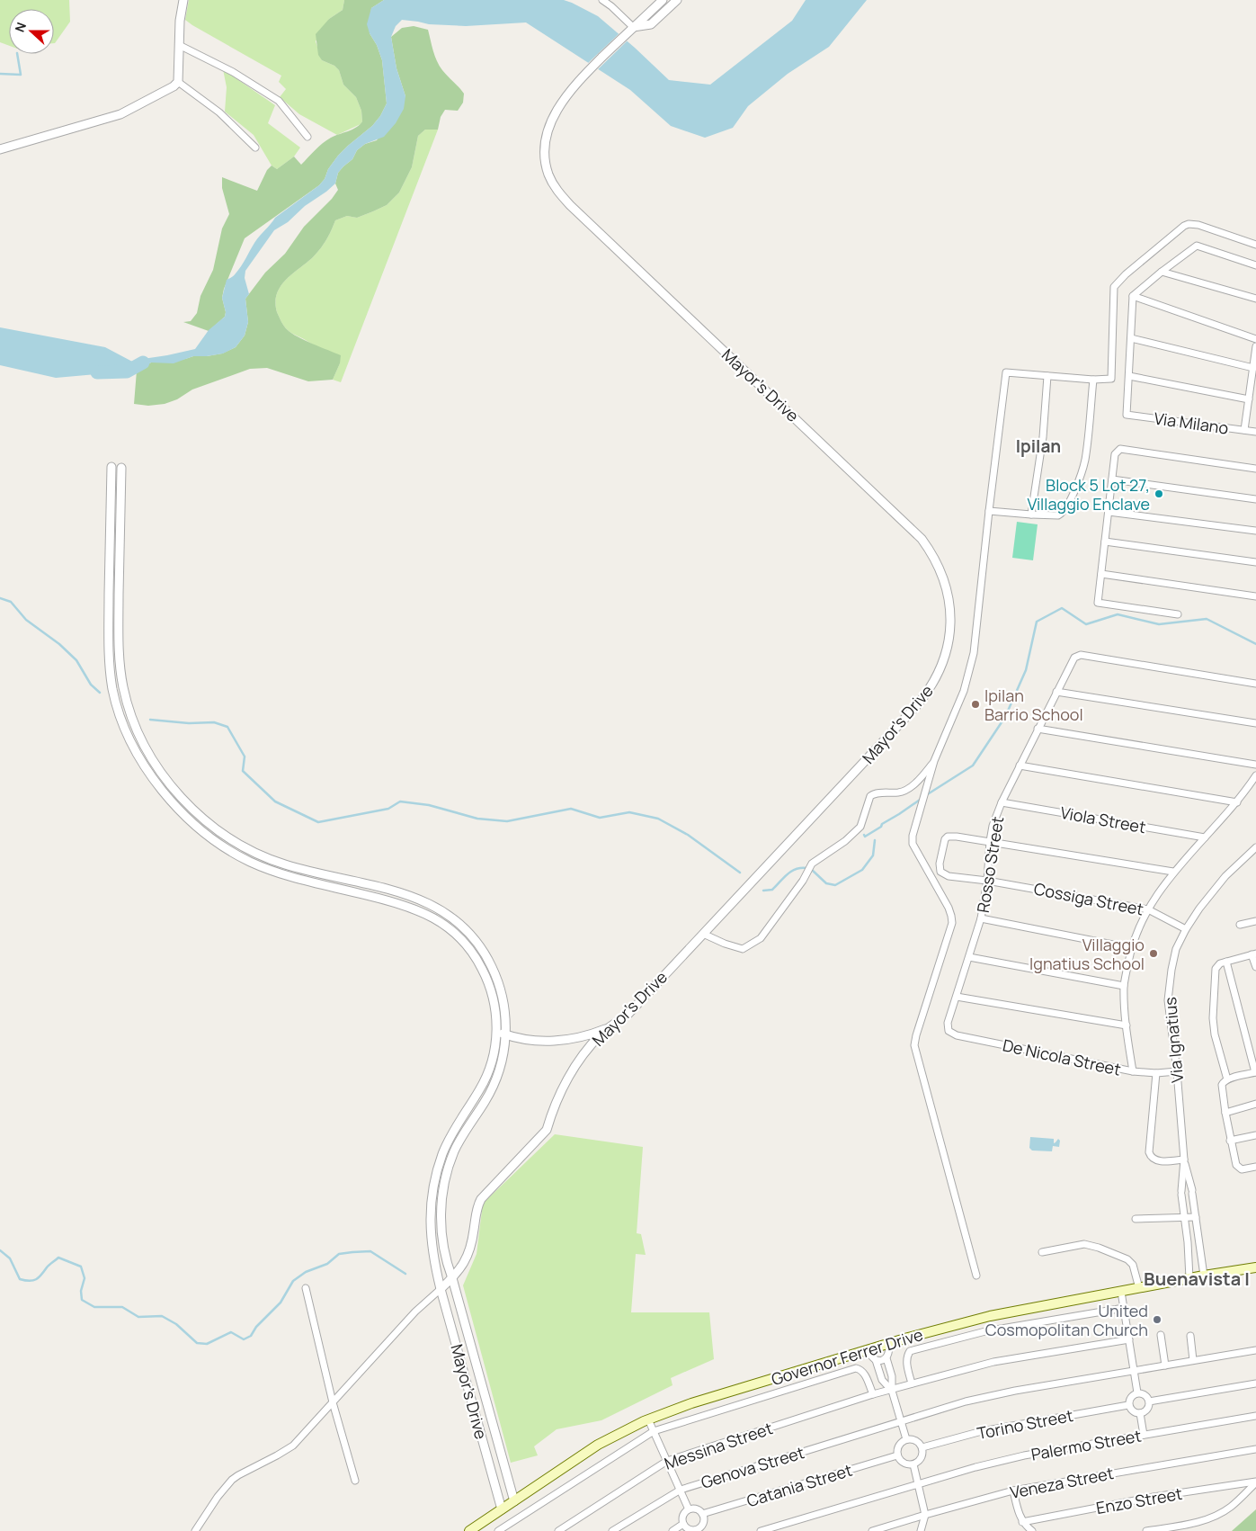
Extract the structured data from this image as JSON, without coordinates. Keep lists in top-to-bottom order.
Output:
{
  "streets": {
    "main road": ["Governor Ferrer Drive"],
    "street": [
      "Mayor's Drive",
      "Via Milano",
      "Viola Street",
      "Rosso Street",
      "Cossiga Street",
      "Via Ignatius",
      "De Nicola Street",
      "Torino Street",
      "Palermo Street",
      "Messina Street",
      "Genova Street",
      "Veneza Street",
      "Catania Street",
      "Enzo Street"
    ]
  },
  "crossings": [
    ["Mayor's Drive", "Governor Ferrer Drive"],
    ["Viola Street", "Rosso Street"],
    ["Rosso Street", "Cossiga Street"],
    ["Rosso Street", "De Nicola Street"],
    ["Cossiga Street", "Via Ignatius"],
    ["Via Ignatius", "De Nicola Street"],
    ["Via Ignatius", "Governor Ferrer Drive"],
    ["Torino Street", "Catania Street"]
  ],
  "districts": ["Ipilan", "Buenavista I"],
  "places": [
    "Block 5 Lot 27, Villaggio Enclave",
    "Ipilan Barrio School",
    "Villaggio Ignatius School",
    "United Cosmopolitan Church"
  ],
  "north": "left"
}
